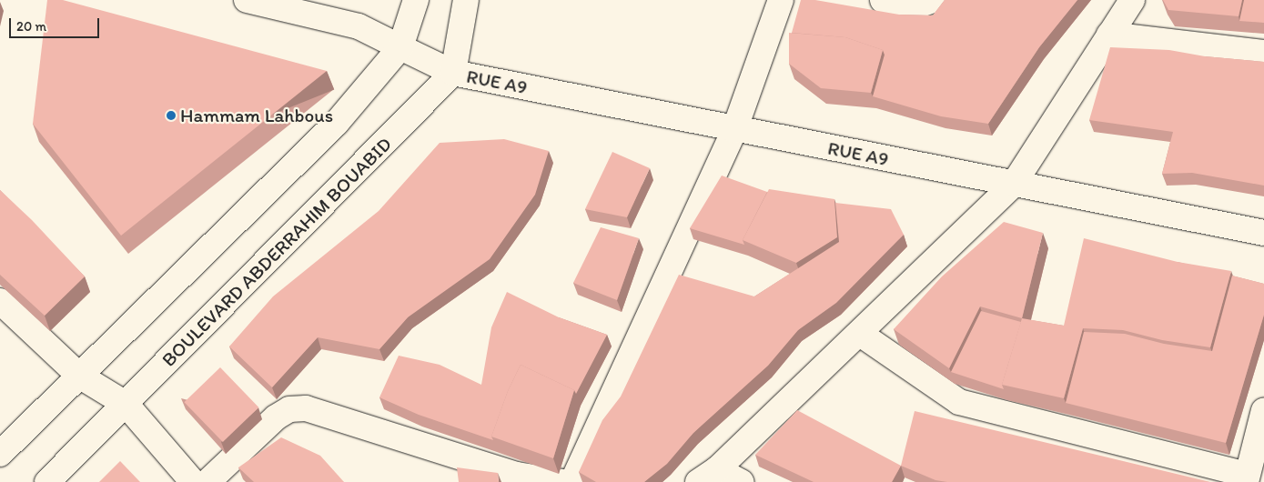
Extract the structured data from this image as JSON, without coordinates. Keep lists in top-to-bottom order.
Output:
{
  "streets": {
    "street": ["RUE A9", "BOULEVARD ABDERRAHIM BOUABID"]
  },
  "crossings": [
    ["RUE A9", "BOULEVARD ABDERRAHIM BOUABID"]
  ],
  "places": ["Hammam Lahbous"],
  "scale_bar": "20 m"
}
